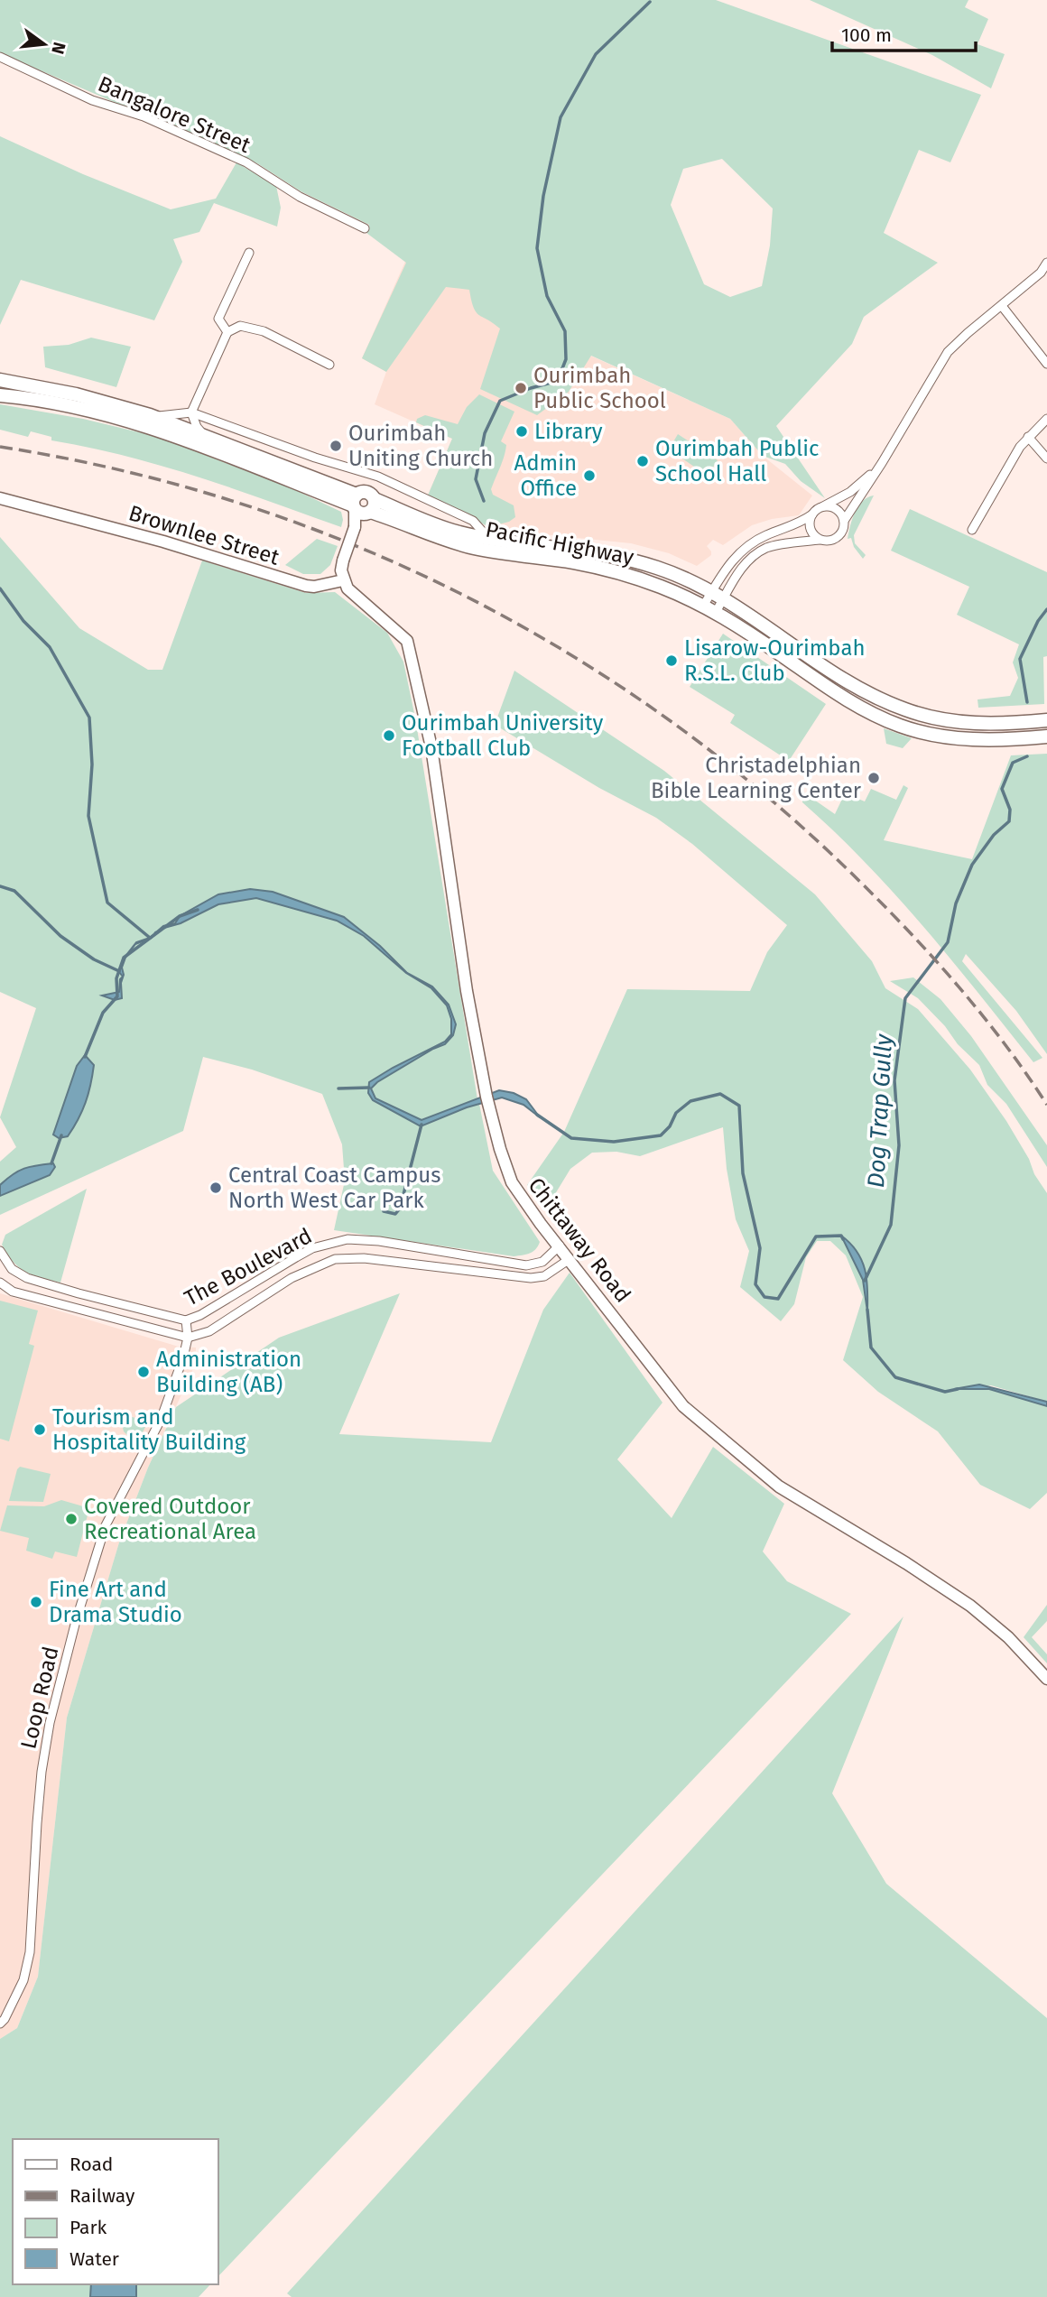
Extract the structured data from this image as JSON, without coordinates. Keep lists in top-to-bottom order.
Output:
{
  "streets": {
    "main road": ["Brownlee Street", "Pacific Highway", "Chittaway Road"],
    "street": ["Bangalore Street", "The Boulevard", "Loop Road"]
  },
  "crossings": [
    ["Brownlee Street", "Chittaway Road"],
    ["Chittaway Road", "The Boulevard"],
    ["The Boulevard", "Loop Road"]
  ],
  "water": ["Dog Trap Gully"],
  "places": [
    "Ourimbah Public School",
    "Library",
    "Ourimbah Uniting Church",
    "Ourimbah Public School Hall",
    "Admin Office",
    "Lisarow-Ourimbah R.S.L. Club",
    "Ourimbah University Football Club",
    "Christadelphian Bible Learning Center",
    "Central Coast Campus North West Car Park",
    "Administration Building (AB)",
    "Tourism and Hospitality Building",
    "Covered Outdoor Recreational Area",
    "Fine Art and Drama Studio"
  ],
  "legend": [
    "Road",
    "Railway",
    "Park",
    "Water"
  ],
  "scale_bar": "100 m",
  "north": "right"
}
